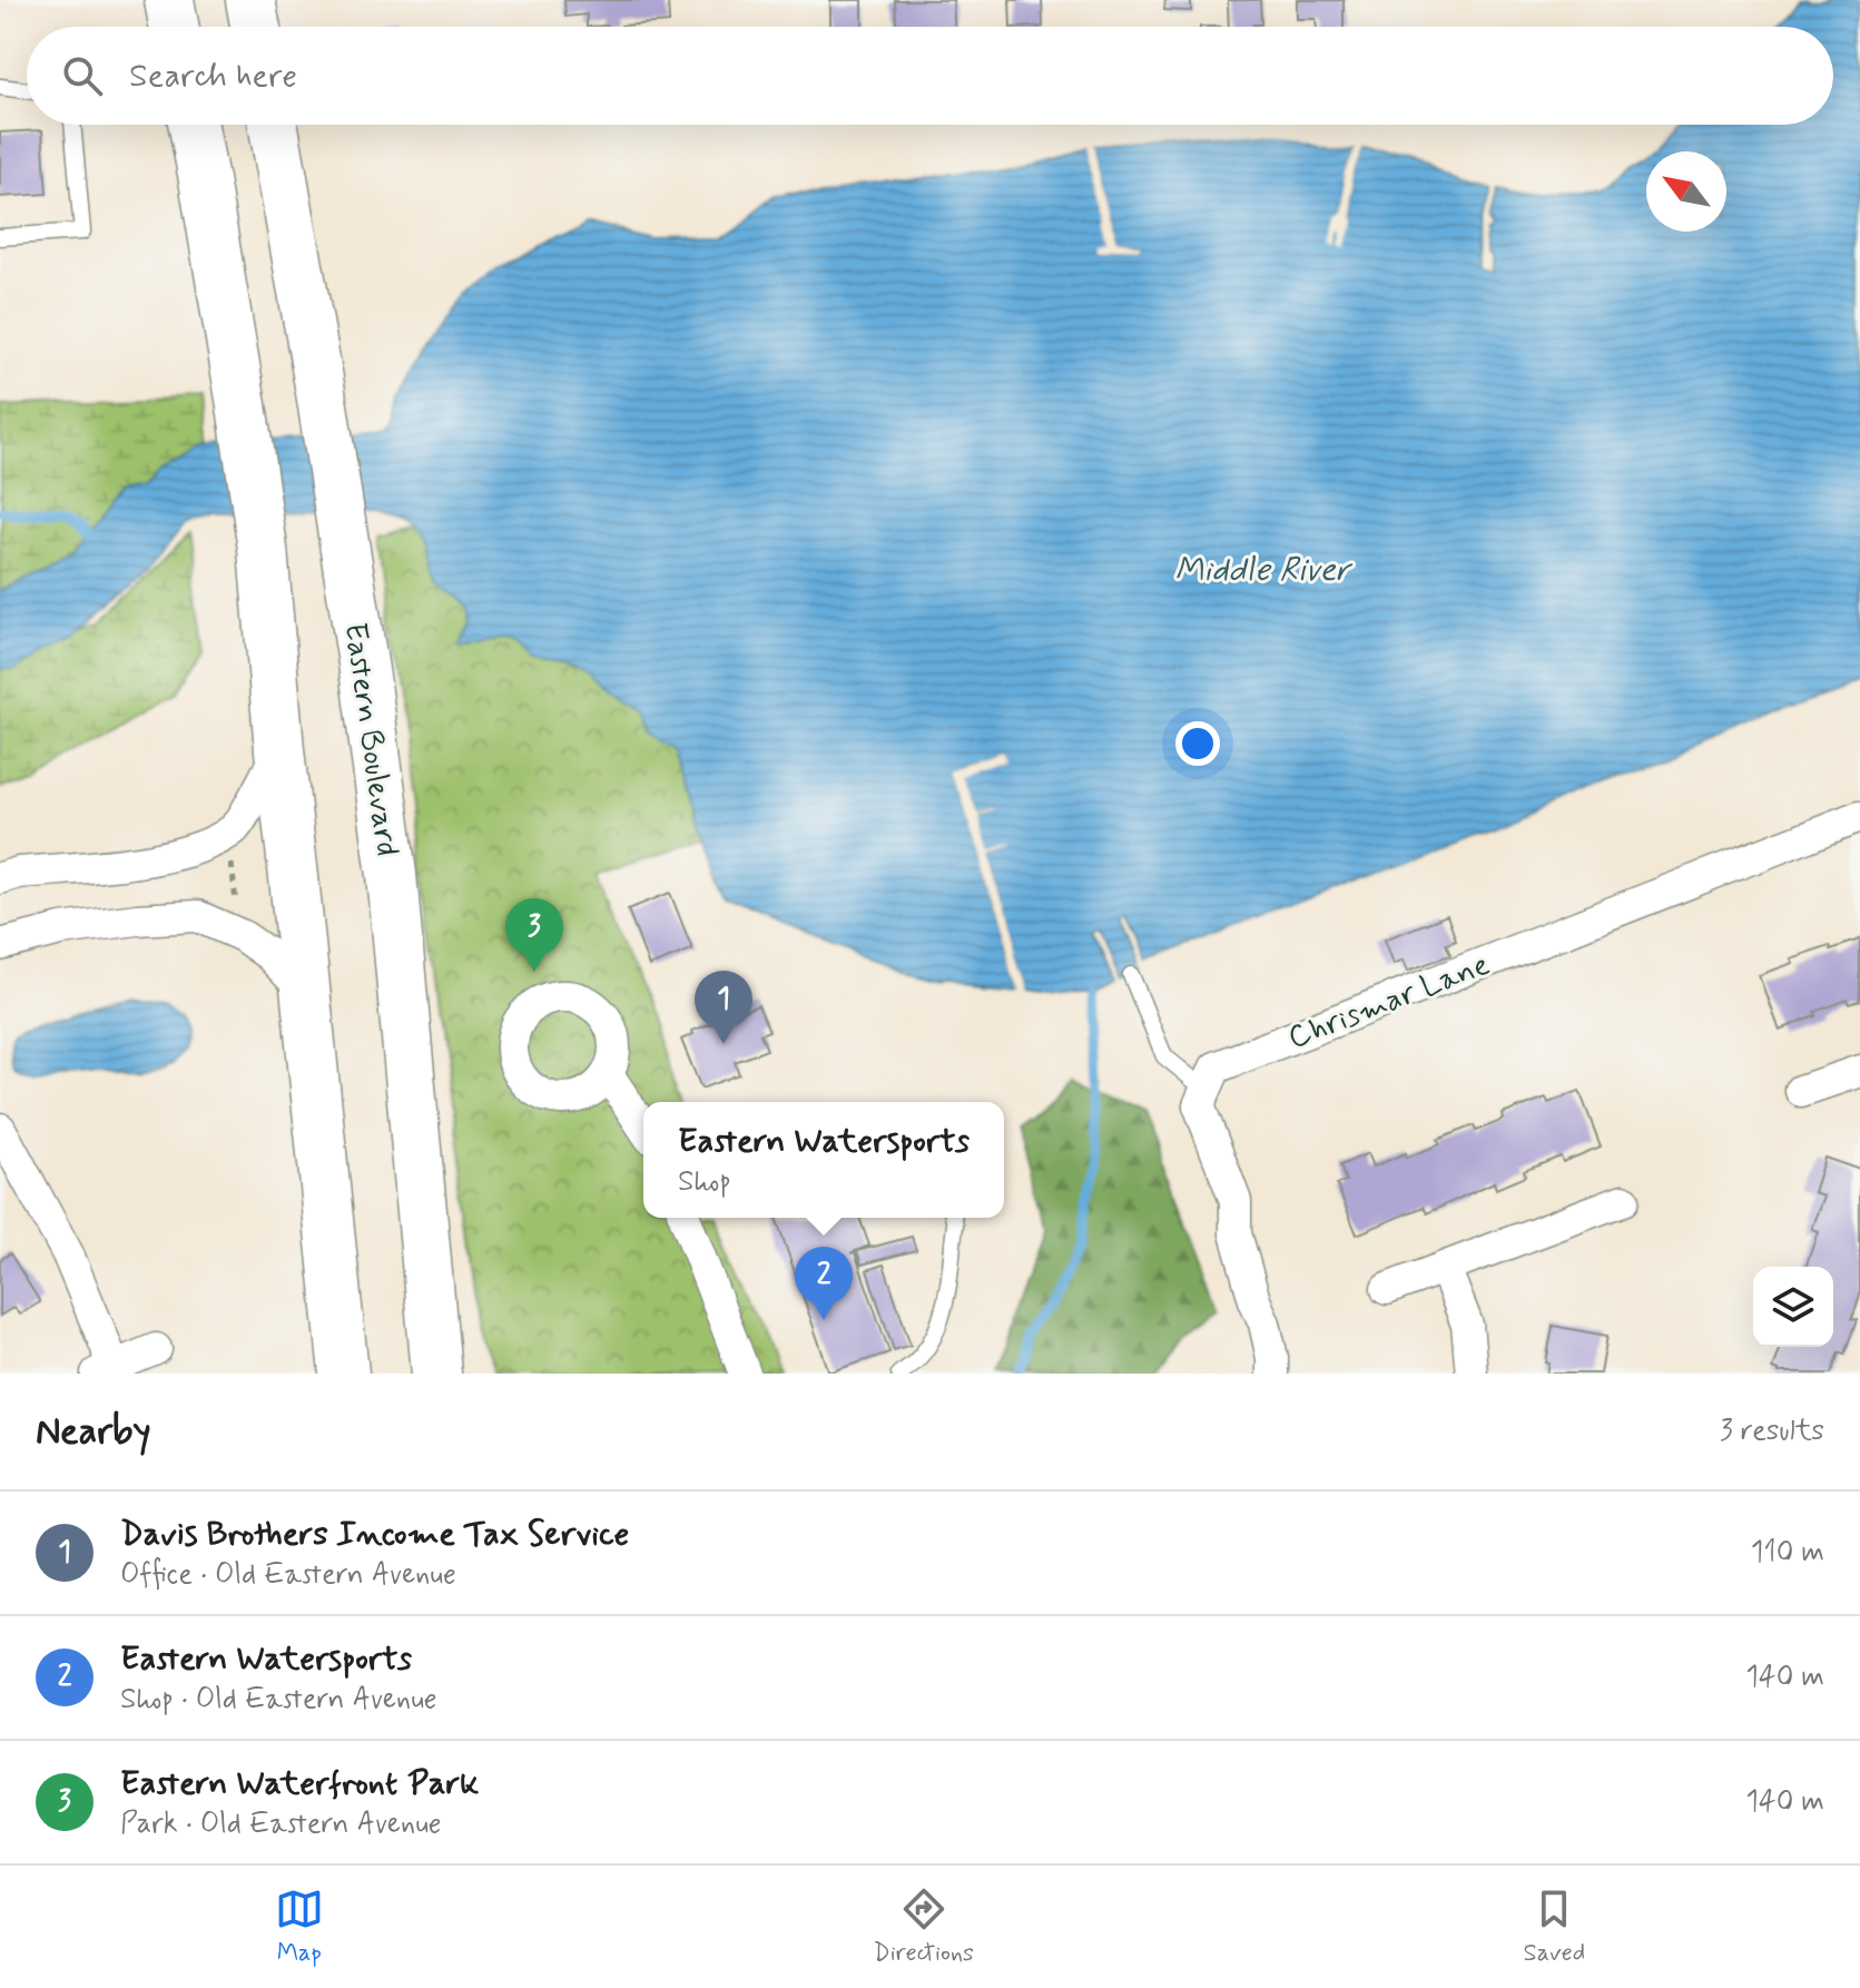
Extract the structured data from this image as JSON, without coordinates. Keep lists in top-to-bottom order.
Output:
{
  "streets": {
    "main road": ["Eastern Boulevard"],
    "street": ["Chrismar Lane"]
  },
  "water": ["Middle River"],
  "north": "top left",
  "page": {
    "search": "Search here",
    "pins": ["3", "1", "2"],
    "popup": ["Eastern Watersports", "Shop"],
    "heading": ["Nearby", "3 results"],
    "list": [
      {
        "mark": "1",
        "name": "Davis Brothers Income Tax Service",
        "note": "Office · Old Eastern Avenue",
        "value": "110 m"
      },
      {
        "mark": "2",
        "name": "Eastern Watersports",
        "note": "Shop · Old Eastern Avenue",
        "value": "140 m"
      },
      {
        "mark": "3",
        "name": "Eastern Waterfront Park",
        "note": "Park · Old Eastern Avenue",
        "value": "140 m"
      }
    ],
    "nav": ["Map", "Directions", "Saved"]
  }
}
